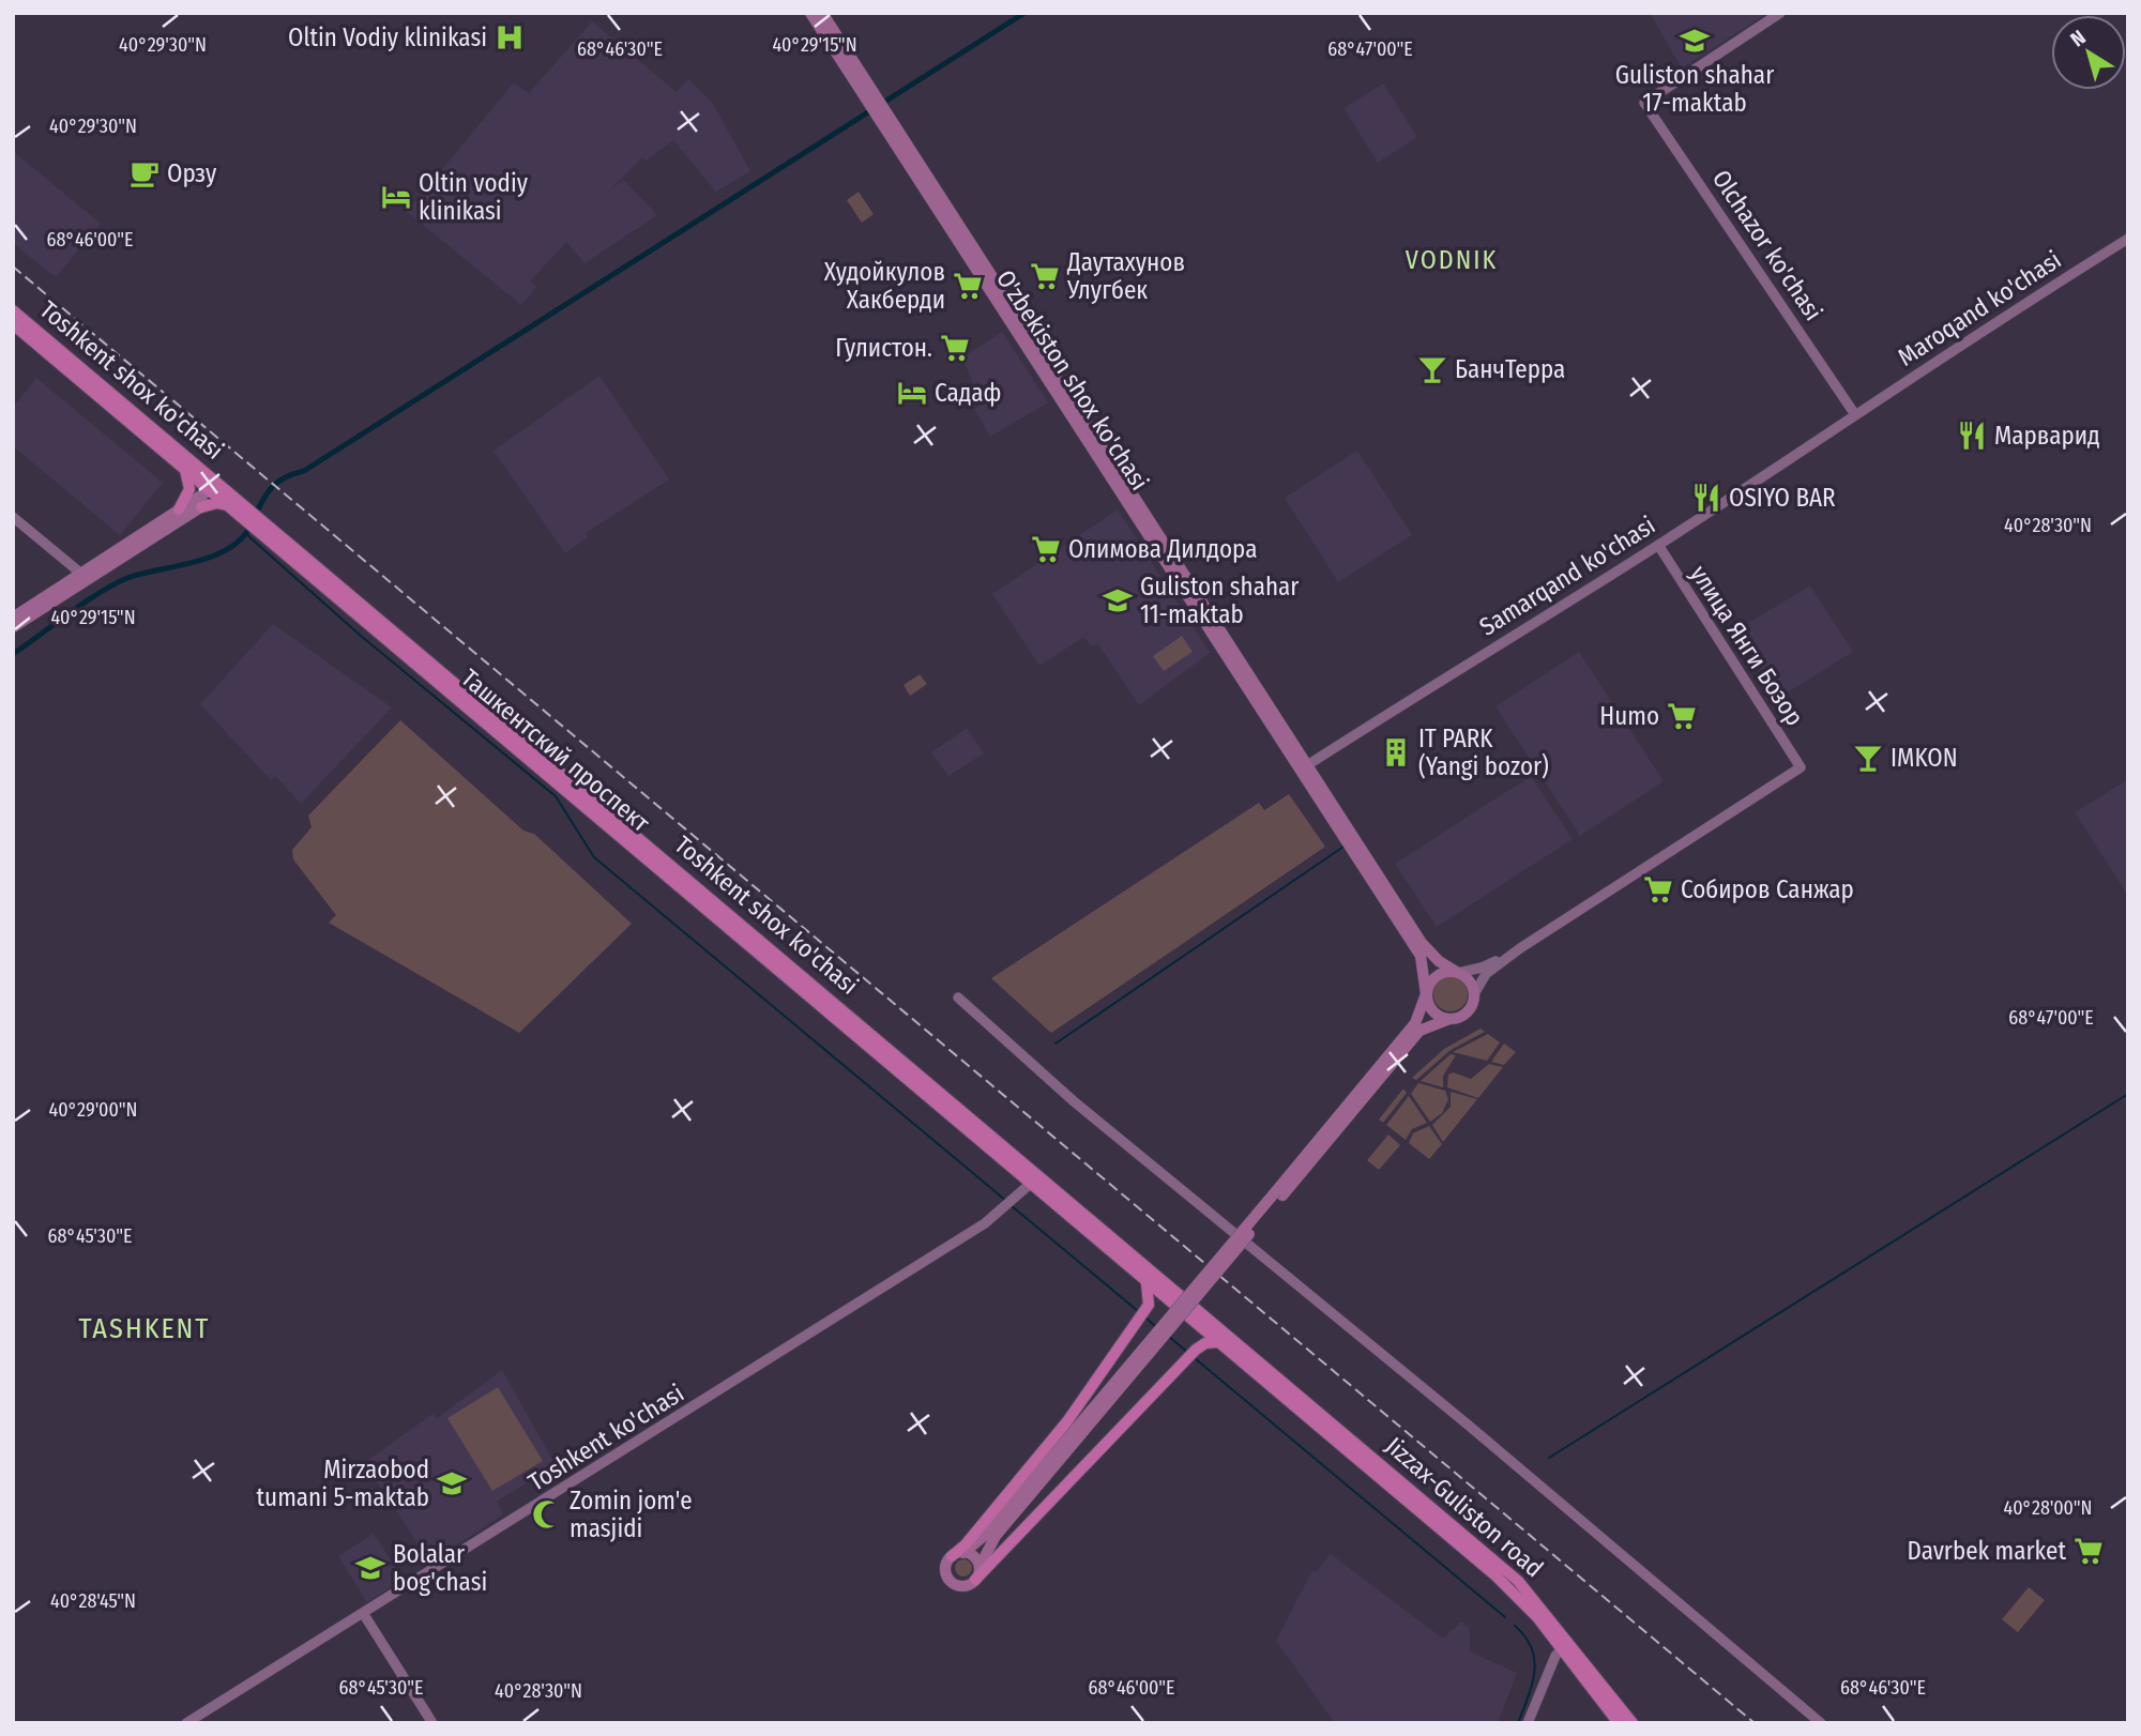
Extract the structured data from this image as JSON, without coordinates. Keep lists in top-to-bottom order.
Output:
{
  "streets": {
    "highway": ["Toshkent shox ko'chasi", "Ташкентский проспект", "Jizzax-Guliston road"],
    "main road": ["O'zbekiston shox ko'chasi"],
    "street": [
      "Olchazor ko'chasi",
      "Maroqand ko'chasi",
      "Samarqand ko'chasi",
      "улица Янги Бозор",
      "Toshkent ko'chasi"
    ]
  },
  "crossings": [
    ["Olchazor ko'chasi", "Maroqand ko'chasi"],
    ["Olchazor ko'chasi", "Samarqand ko'chasi"],
    ["Maroqand ko'chasi", "Samarqand ko'chasi"],
    ["O'zbekiston shox ko'chasi", "Samarqand ko'chasi"],
    ["Samarqand ko'chasi", "улица Янги Бозор"],
    ["Ташкентский проспект", "Toshkent ko'chasi"]
  ],
  "districts": ["VODNIK", "TASHKENT"],
  "places": {
    "hospital": ["Oltin Vodiy klinikasi"],
    "school or university": [
      "Guliston shahar 17-maktab",
      "Guliston shahar 11-maktab",
      "Mirzaobod tumani 5-maktab",
      "Bolalar bog'chasi"
    ],
    "cafe": ["Орзу"],
    "hotel": ["Oltin vodiy klinikasi", "Садаф"],
    "supermarket": [
      "Даутахунов Улугбек",
      "Худойкулов Хакберди",
      "Гулистон.",
      "Олимова Дилдора",
      "Humo",
      "Собиров Санжар",
      "Davrbek market"
    ],
    "bar": ["БанчТерра", "IMKON"],
    "restaurant": ["Марварид", "OSIYO BAR"],
    "building": ["IT PARK (Yangi bozor)"],
    "mosque": ["Zomin jom'e masjidi"]
  },
  "north": "top left",
  "coordinates": [
    "40°29'30\"N",
    "40°29'15\"N",
    "68°46'30\"E",
    "68°47'00\"E",
    "68°46'00\"E",
    "40°28'30\"N",
    "40°29'00\"N",
    "68°45'30\"E",
    "40°28'00\"N",
    "40°28'45\"N"
  ]
}
